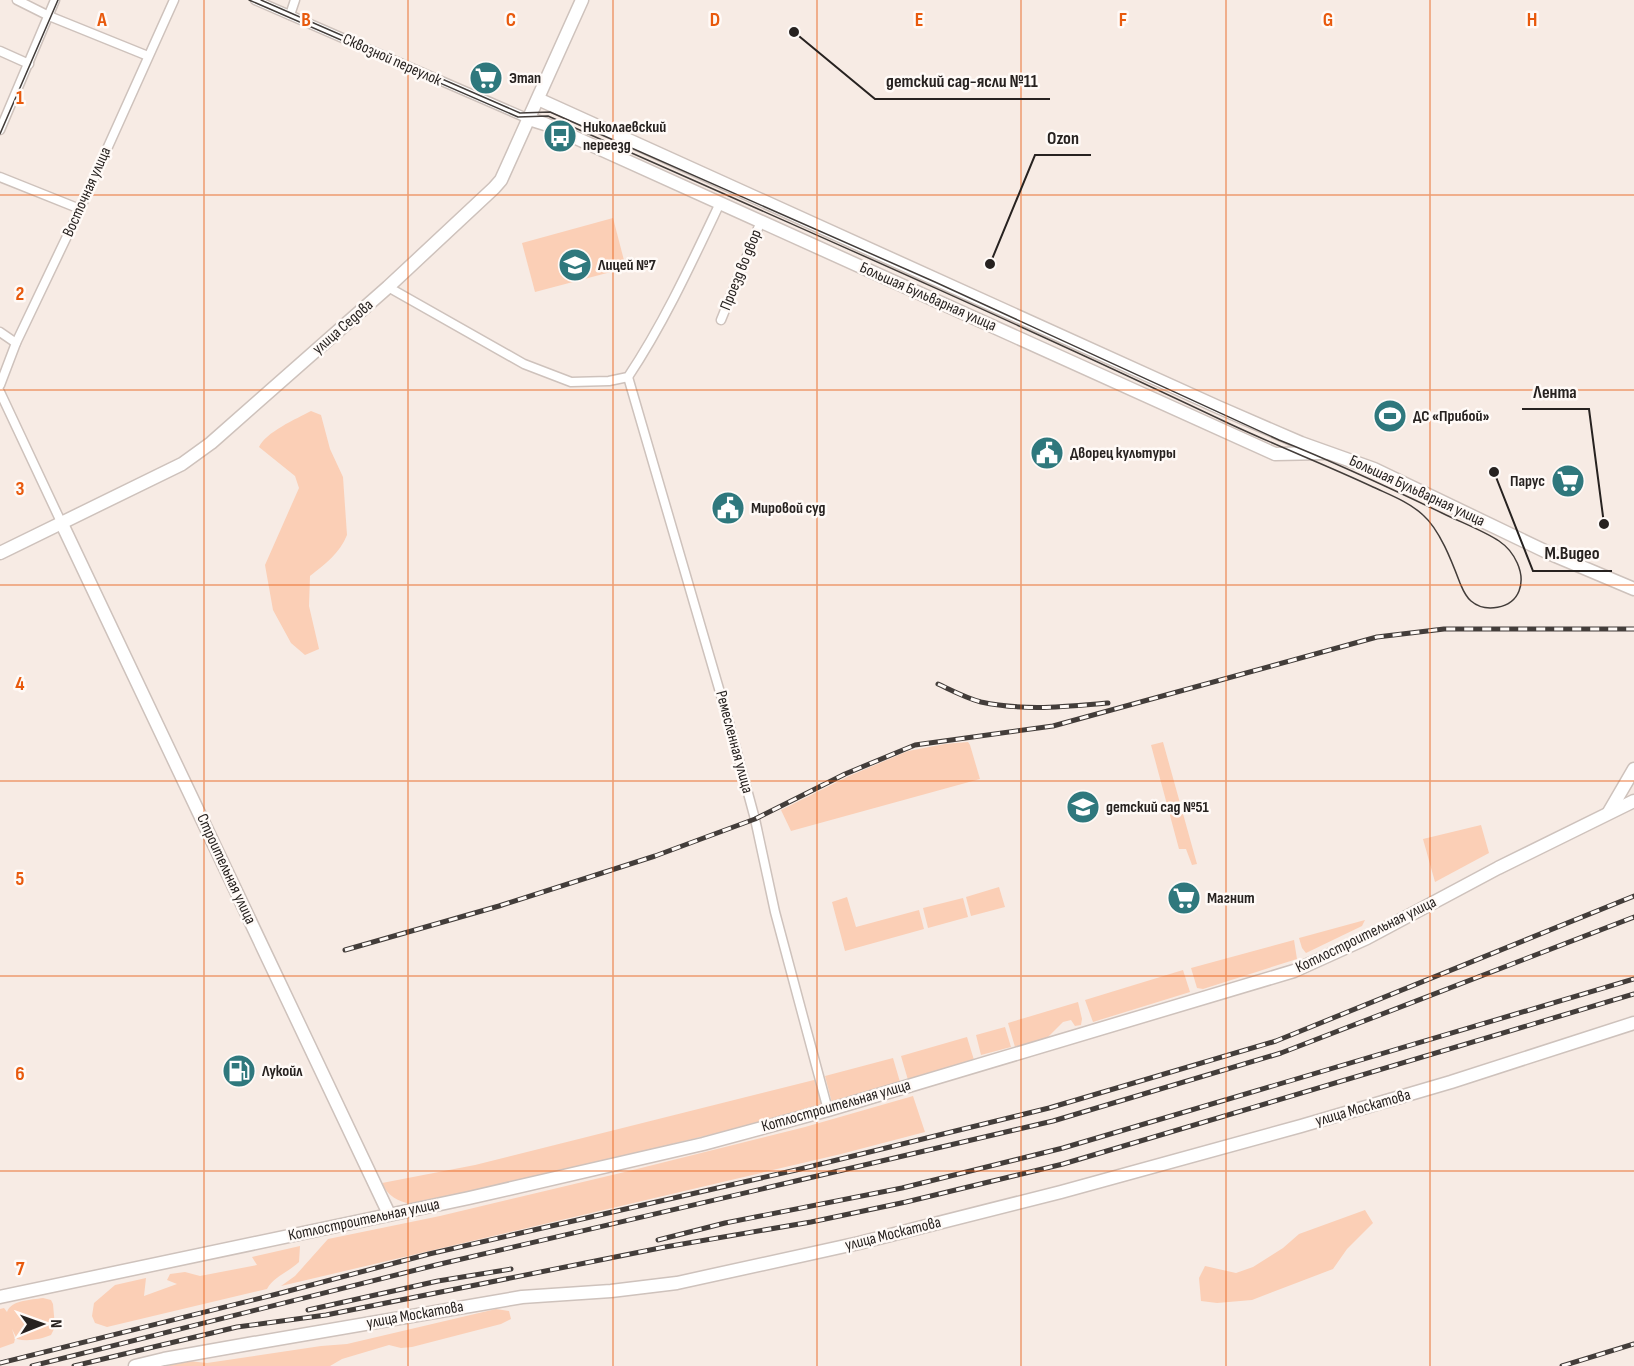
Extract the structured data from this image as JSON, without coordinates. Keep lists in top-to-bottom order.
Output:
{
  "streets": {
    "main road": [
      "Большая Бульварная улица",
      "улица Седова",
      "Строительная улица",
      "Котлостроительная улица",
      "улица Москатова"
    ],
    "street": [
      "Сквозной переулок",
      "Восточная улица",
      "Проезд во двор",
      "Ремесленная улица"
    ]
  },
  "crossings": [
    ["Сквозной переулок", "Большая Бульварная улица"],
    ["Сквозной переулок", "улица Седова"],
    ["Проезд во двор", "Большая Бульварная улица"],
    ["Большая Бульварная улица", "улица Седова"],
    ["улица Седова", "Строительная улица"],
    ["Ремесленная улица", "Котлостроительная улица"],
    ["Строительная улица", "Котлостроительная улица"]
  ],
  "places": {
    "other": [
      "детский сад-ясли №11",
      "Ozon",
      "М.Видео",
      "Лента"
    ],
    "supermarket": ["Этап", "Парус", "Магнит"],
    "bus stop": ["Николаевский переезд"],
    "school or university": ["Лицей №7", "детский сад №51"],
    "sports": ["ДC «Прибой»"],
    "public building": ["Дворец культуры", "Мировой суд"],
    "fuel station": ["Лукойл"]
  },
  "north": "right",
  "grid": {
    "columns": [
      "A",
      "B",
      "C",
      "D",
      "E",
      "F",
      "G",
      "H"
    ],
    "rows": [
      "1",
      "2",
      "3",
      "4",
      "5",
      "6",
      "7"
    ]
  }
}
